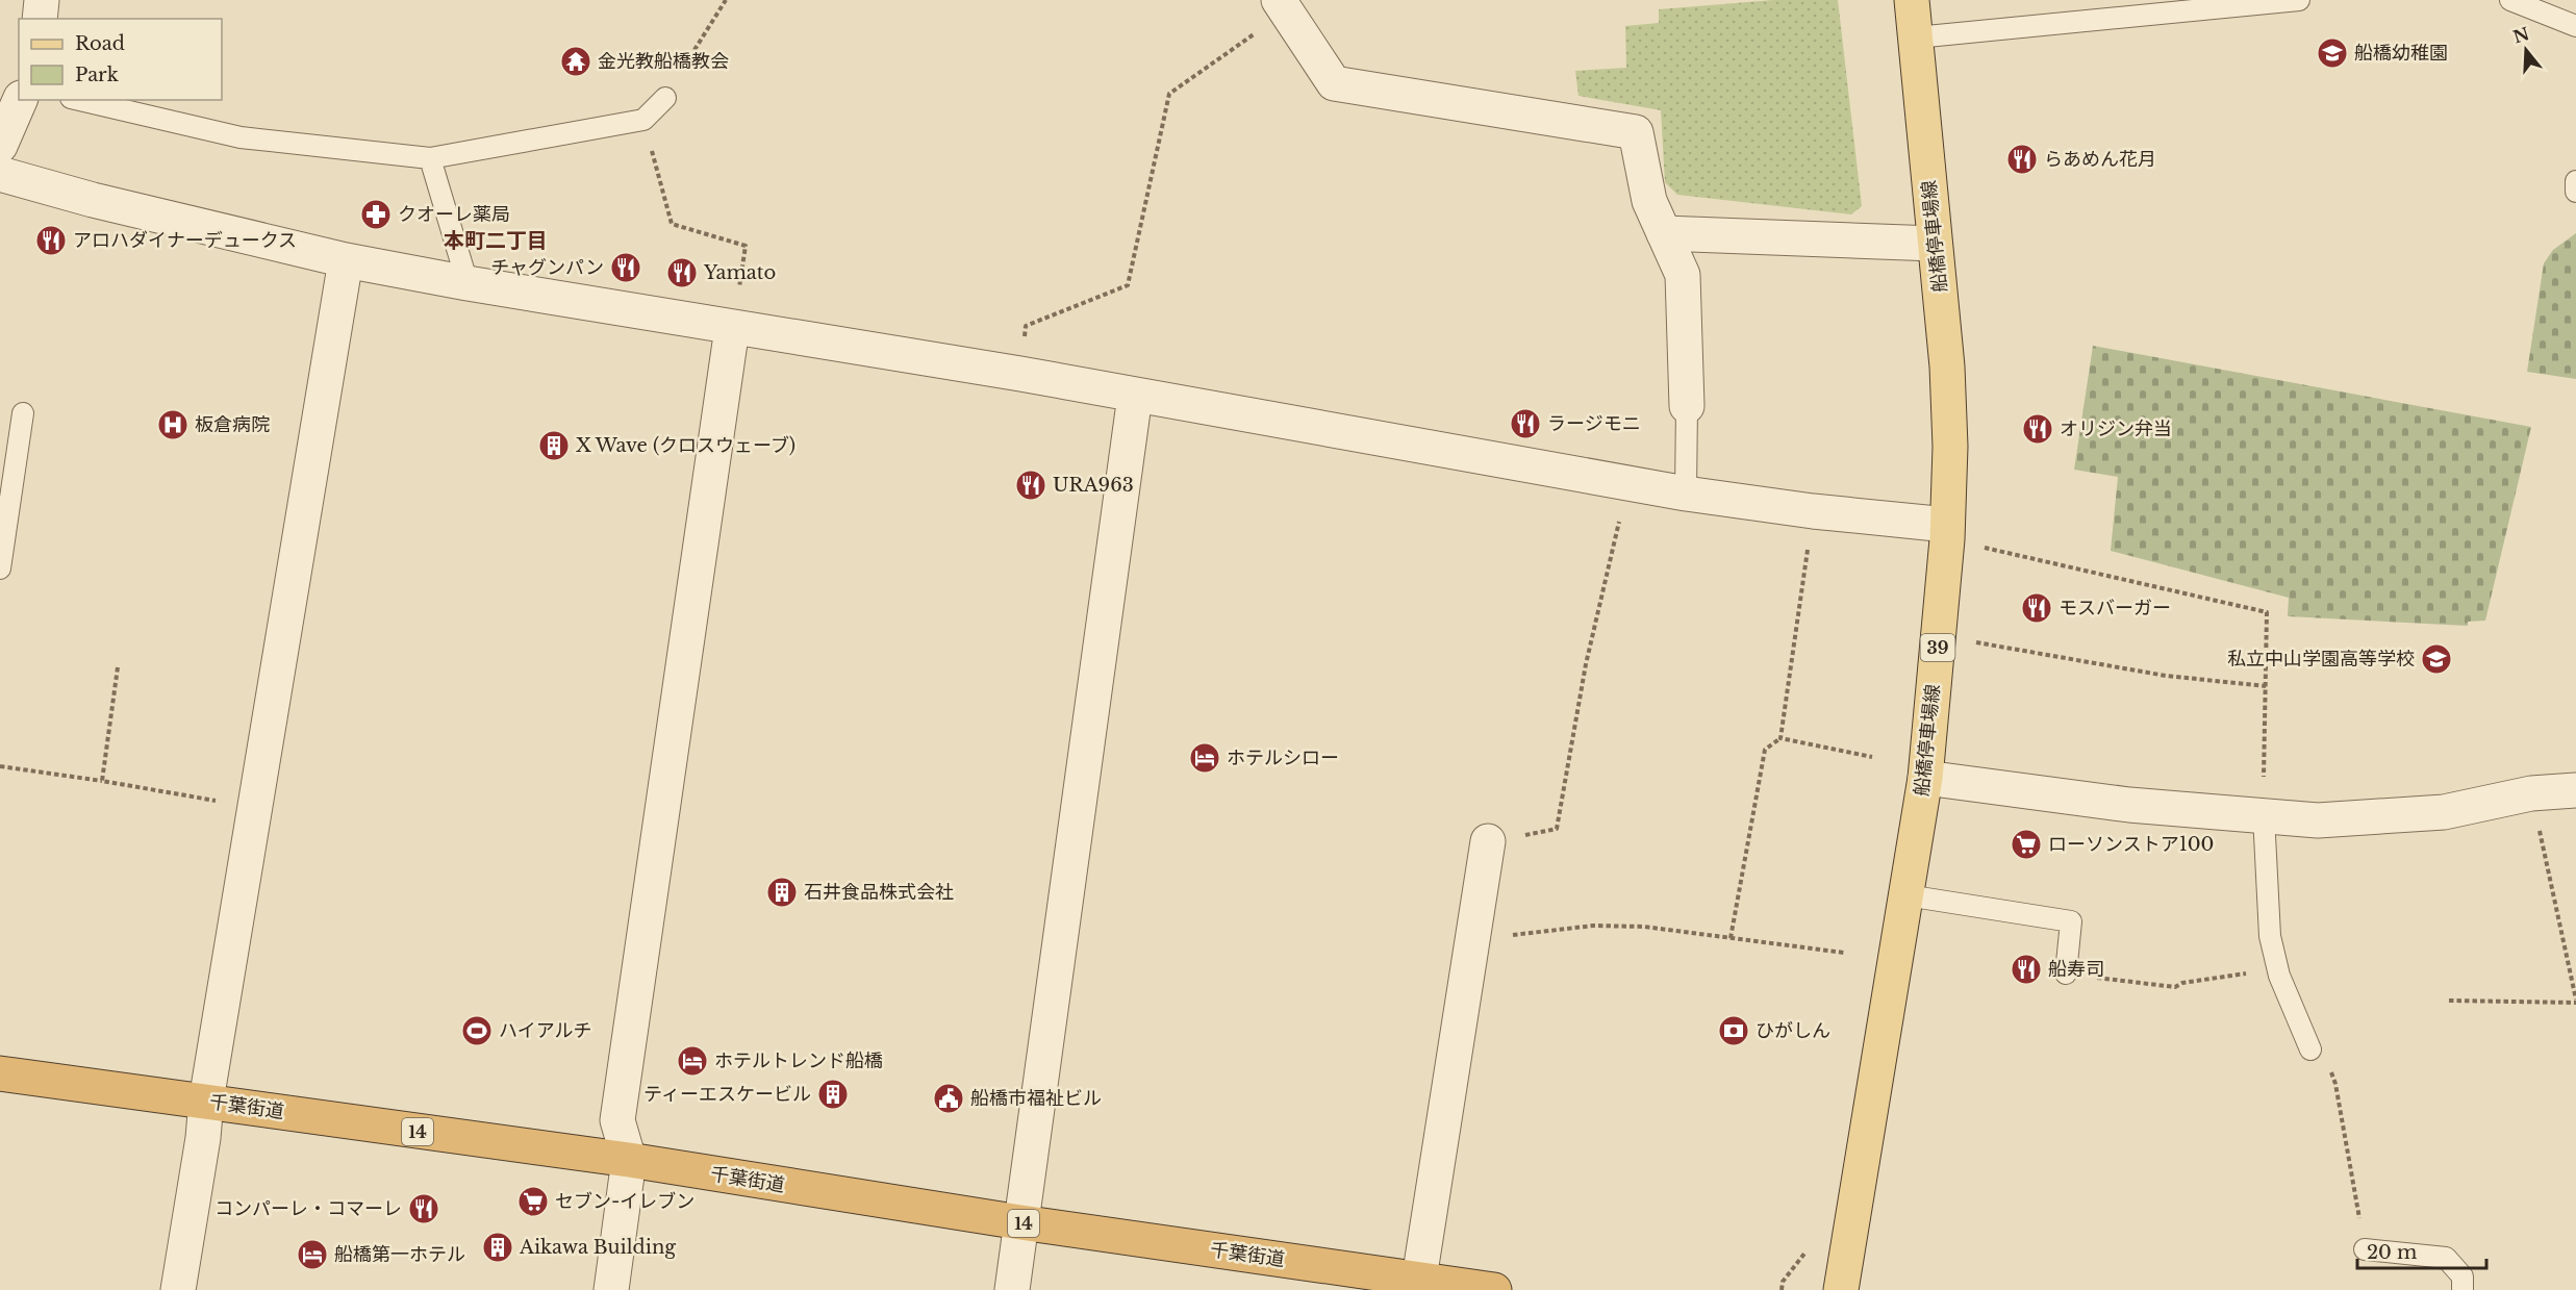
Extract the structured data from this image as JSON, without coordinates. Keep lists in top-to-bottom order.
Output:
{
  "streets": {
    "highway": ["千葉街道", "14"],
    "main road": ["船橋停車場線", "39"]
  },
  "districts": ["本町二丁目"],
  "places": {
    "school or university": ["船橋幼稚園", "私立中山学園高等学校"],
    "temple": ["金光教船橋教会"],
    "restaurant": [
      "らあめん花月",
      "アロハダイナーデュークス",
      "チャグンパン",
      "Yamato",
      "ラージモニ",
      "オリジン弁当",
      "URA963",
      "モスバーガー",
      "船寿司",
      "コンパーレ・コマーレ"
    ],
    "pharmacy": ["クオーレ薬局"],
    "hospital": ["板倉病院"],
    "building": [
      "X Wave (クロスウェーブ)",
      "石井食品株式会社",
      "ティーエスケービル",
      "Aikawa Building"
    ],
    "hotel": ["ホテルシロー", "ホテルトレンド船橋", "船橋第一ホテル"],
    "supermarket": ["ローソンストア100", "セブン-イレブン"],
    "sports": ["ハイアルチ"],
    "bank": ["ひがしん"],
    "public building": ["船橋市福祉ビル"]
  },
  "legend": ["Road", "Park"],
  "scale_bar": "20 m",
  "north": "top"
}
